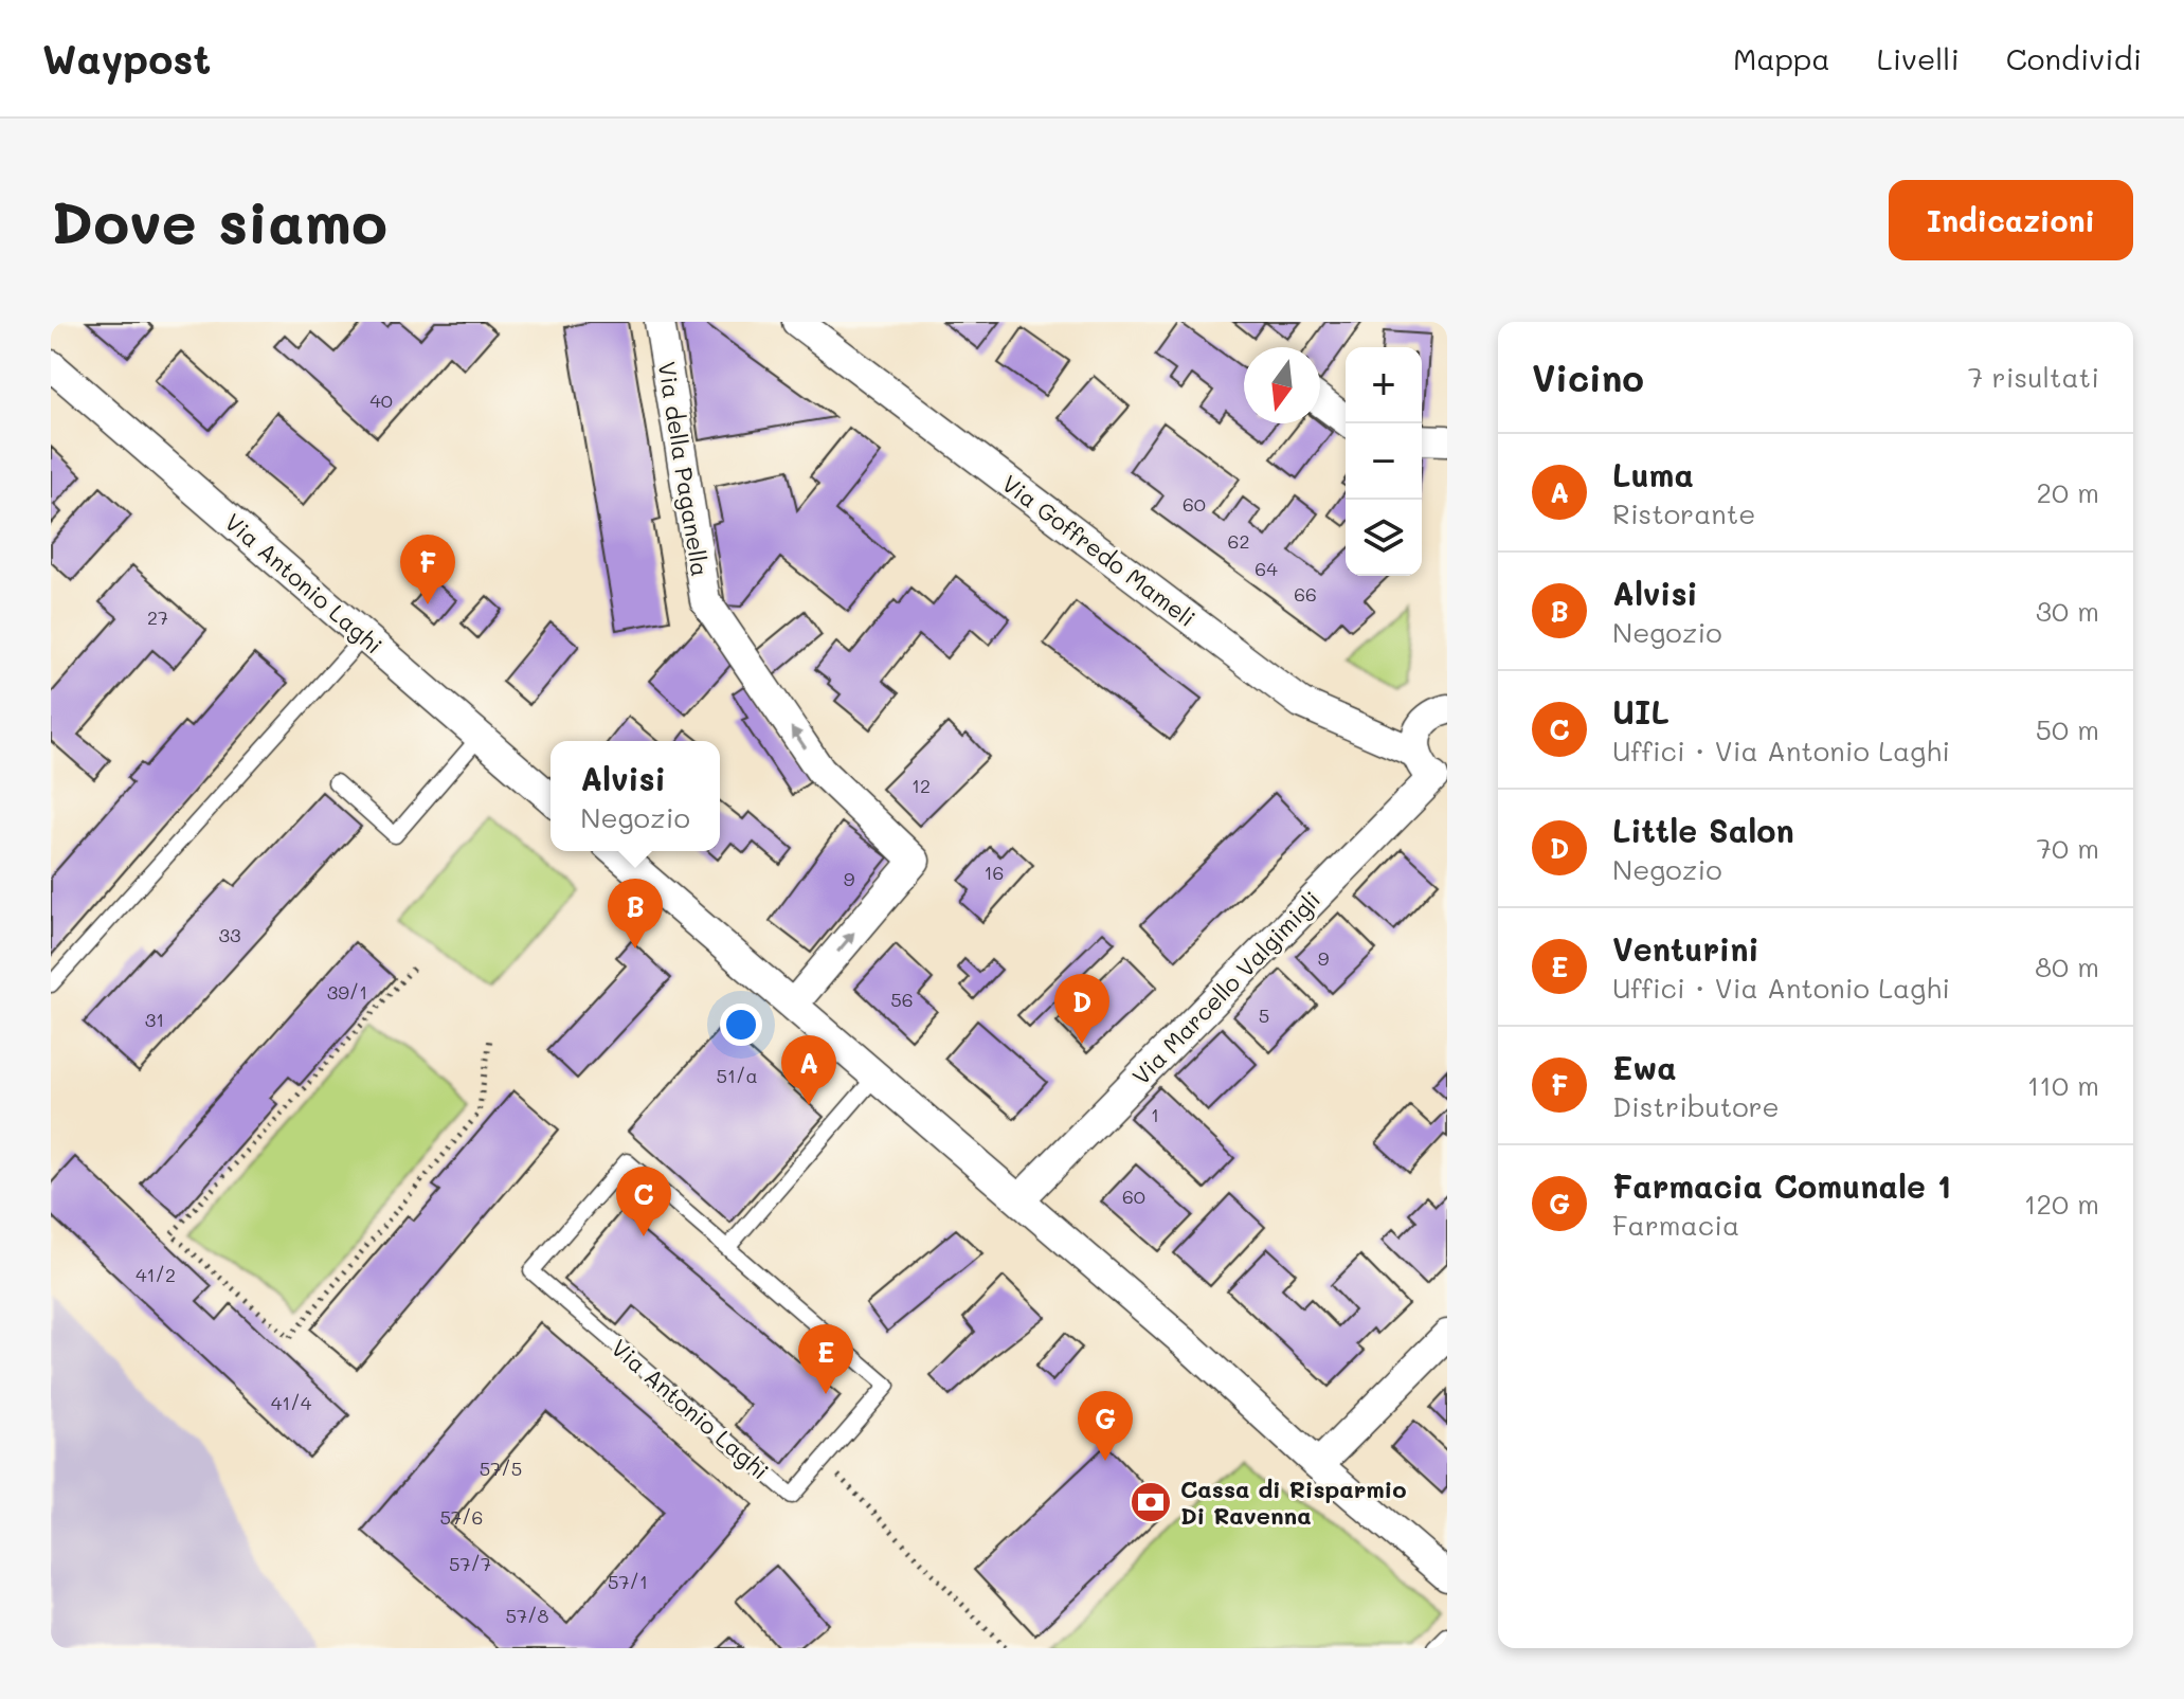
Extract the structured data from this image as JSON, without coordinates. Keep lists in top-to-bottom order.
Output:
{
  "streets": {
    "street": [
      "Via della Paganella",
      "Via Goffredo Mameli",
      "Via Antonio Laghi",
      "Via Marcello Valgimigli"
    ]
  },
  "crossings": [
    ["Via Goffredo Mameli", "Via Marcello Valgimigli"]
  ],
  "one_way": ["Via della Paganella"],
  "places": {
    "bank": ["Cassa di Risparmio Di Ravenna"]
  },
  "house_numbers": [
    "40",
    "60",
    "62",
    "64",
    "66",
    "27",
    "12",
    "16",
    "9",
    "33",
    "9",
    "39/1",
    "56",
    "5",
    "31",
    "51/a",
    "1",
    "60",
    "41/2",
    "41/4",
    "57/5",
    "57/6",
    "57/7",
    "57/1",
    "57/8"
  ],
  "north": "bottom",
  "page": {
    "header": "Waypost",
    "nav": ["Mappa", "Livelli", "Condividi"],
    "buttons": "Indicazioni",
    "title": "Dove siamo",
    "heading": ["Vicino", "7 risultati"],
    "map_buttons": ["+", "−"],
    "list": [
      {
        "mark": "A",
        "name": "Luma",
        "note": "Ristorante",
        "value": "20 m"
      },
      {
        "mark": "B",
        "name": "Alvisi",
        "note": "Negozio",
        "value": "30 m"
      },
      {
        "mark": "C",
        "name": "UIL",
        "note": "Uffici · Via Antonio Laghi",
        "value": "50 m"
      },
      {
        "mark": "D",
        "name": "Little Salon",
        "note": "Negozio",
        "value": "70 m"
      },
      {
        "mark": "E",
        "name": "Venturini",
        "note": "Uffici · Via Antonio Laghi",
        "value": "80 m"
      },
      {
        "mark": "F",
        "name": "Ewa",
        "note": "Distributore",
        "value": "110 m"
      },
      {
        "mark": "G",
        "name": "Farmacia Comunale 1",
        "note": "Farmacia",
        "value": "120 m"
      }
    ],
    "pins": [
      "F",
      "B",
      "D",
      "A",
      "C",
      "E",
      "G"
    ],
    "popup": ["Alvisi", "Negozio"]
  }
}
